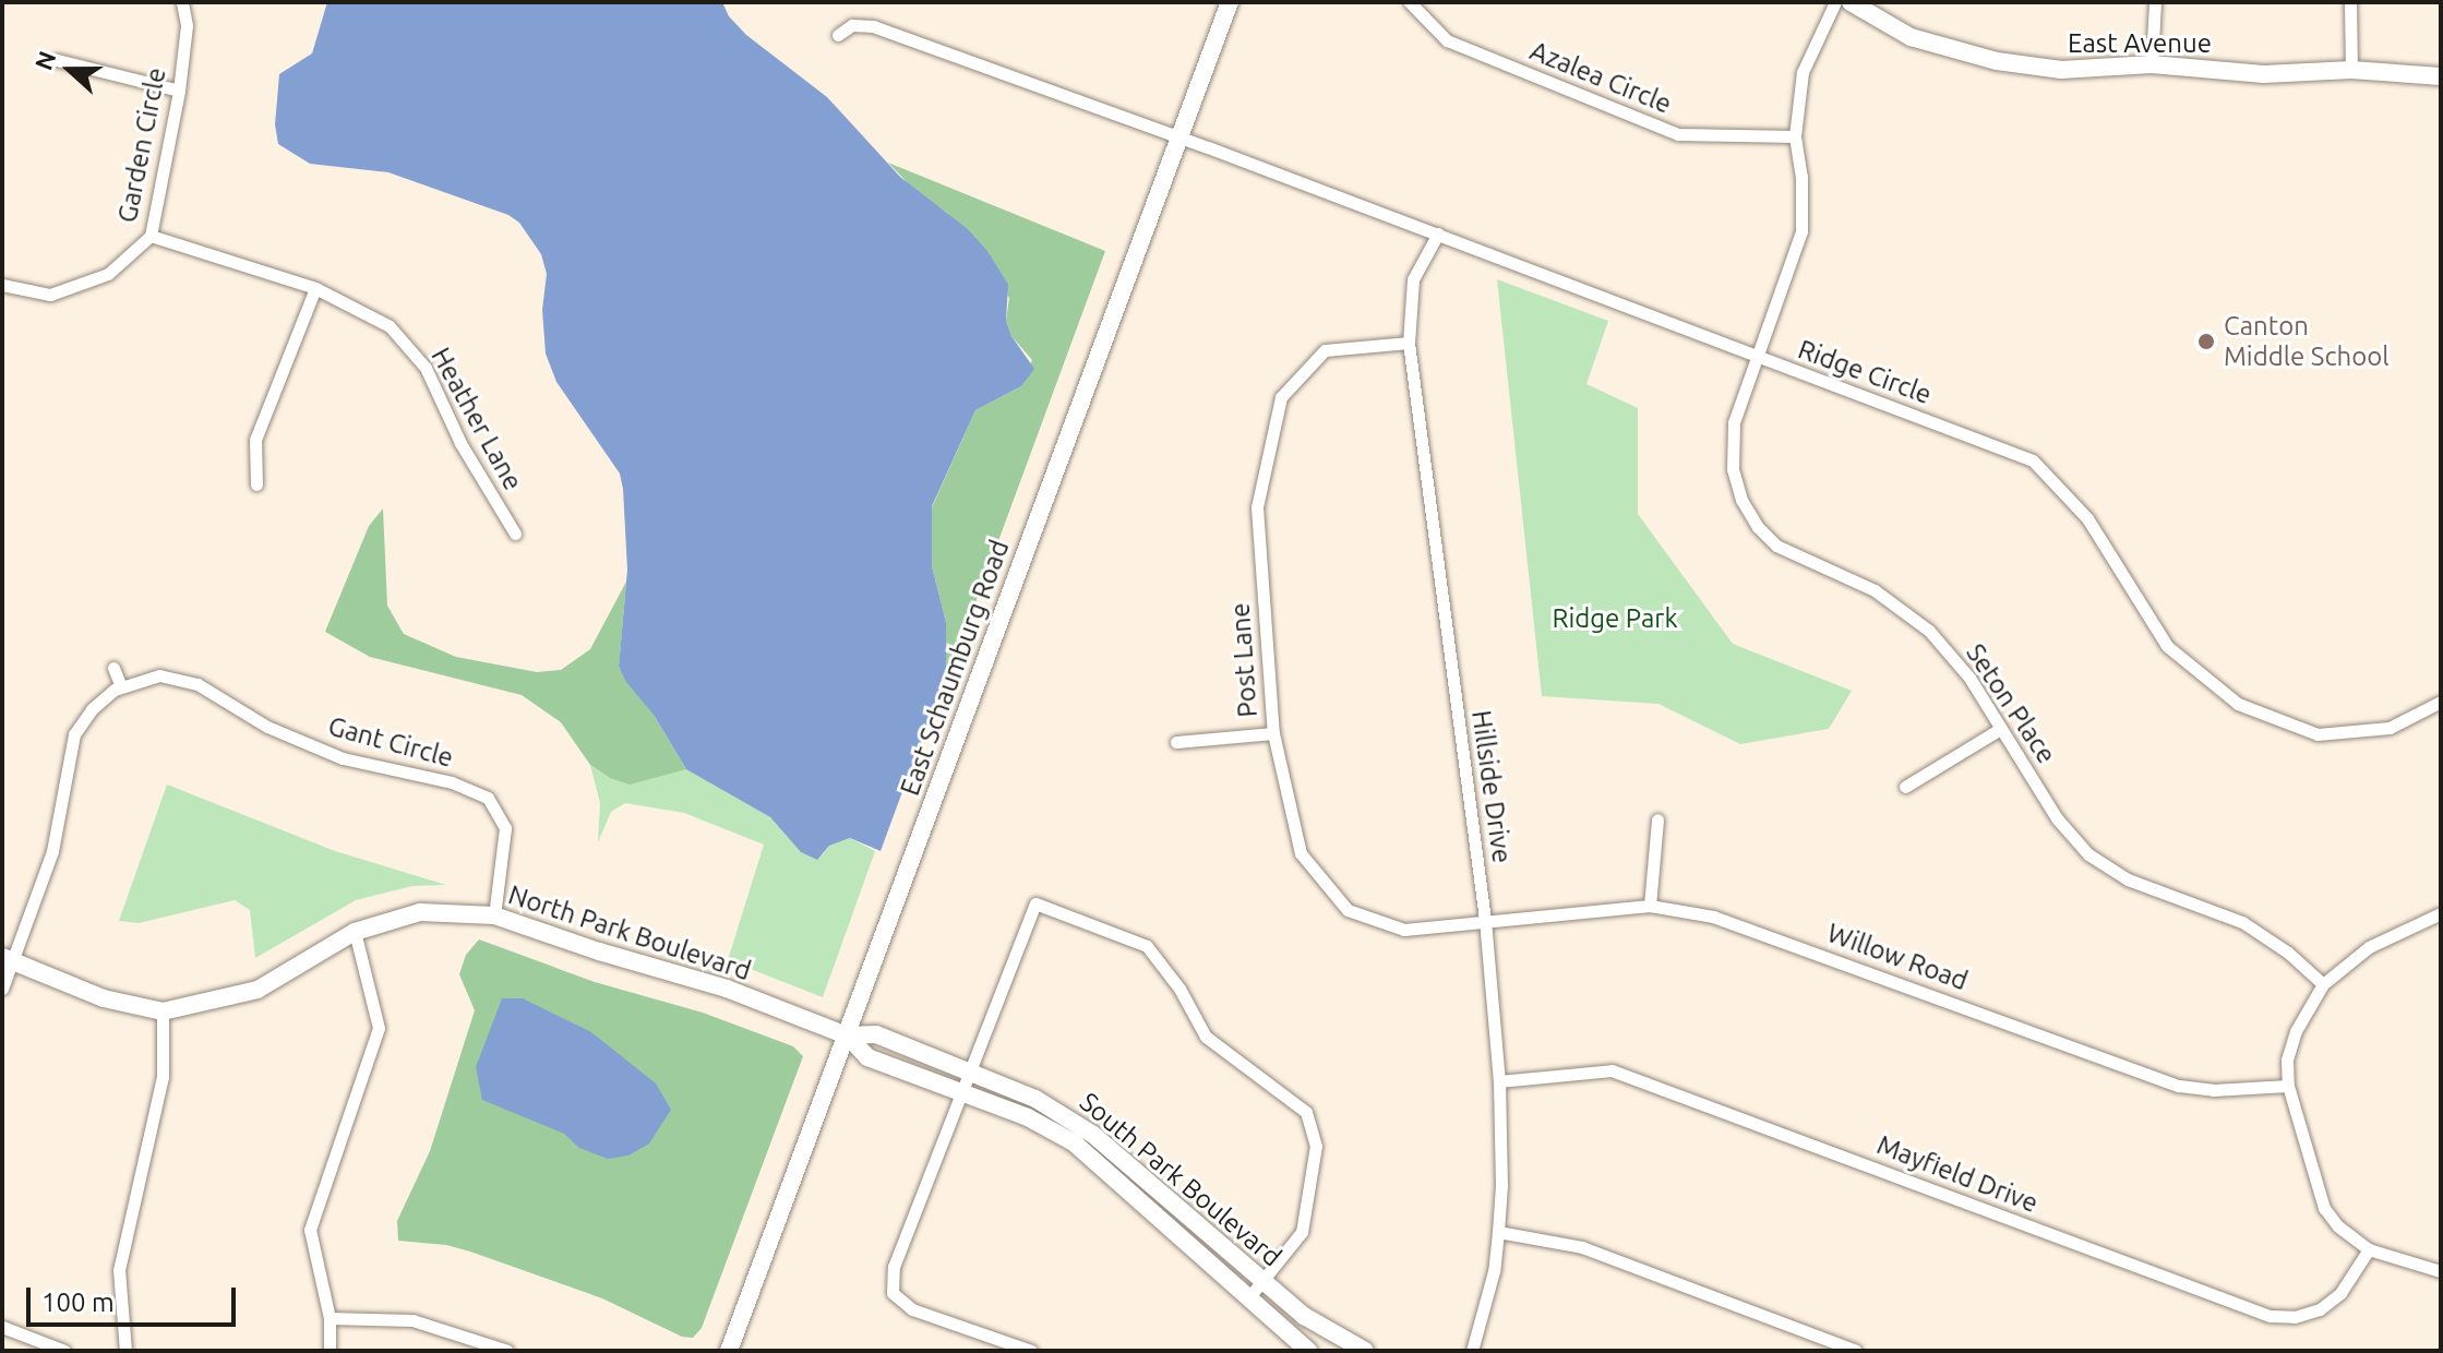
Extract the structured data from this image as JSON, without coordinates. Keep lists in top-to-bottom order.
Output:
{
  "streets": {
    "street": [
      "East Avenue",
      "Azalea Circle",
      "Garden Circle",
      "Ridge Circle",
      "Heather Lane",
      "Post Lane",
      "East Schaumburg Road",
      "Seton Place",
      "Gant Circle",
      "Hillside Drive",
      "North Park Boulevard",
      "Willow Road",
      "Mayfield Drive",
      "South Park Boulevard"
    ]
  },
  "crossings": [
    ["Azalea Circle", "Seton Place"],
    ["Garden Circle", "Heather Lane"],
    ["Ridge Circle", "East Schaumburg Road"],
    ["Ridge Circle", "Seton Place"],
    ["Ridge Circle", "Hillside Drive"],
    ["Post Lane", "Hillside Drive"],
    ["Post Lane", "Willow Road"],
    ["East Schaumburg Road", "North Park Boulevard"],
    ["East Schaumburg Road", "South Park Boulevard"],
    ["Gant Circle", "North Park Boulevard"],
    ["Hillside Drive", "Willow Road"],
    ["Hillside Drive", "Mayfield Drive"],
    ["North Park Boulevard", "South Park Boulevard"]
  ],
  "parks": ["Ridge Park"],
  "places": ["Canton Middle School"],
  "scale_bar": "100 m",
  "north": "left"
}
